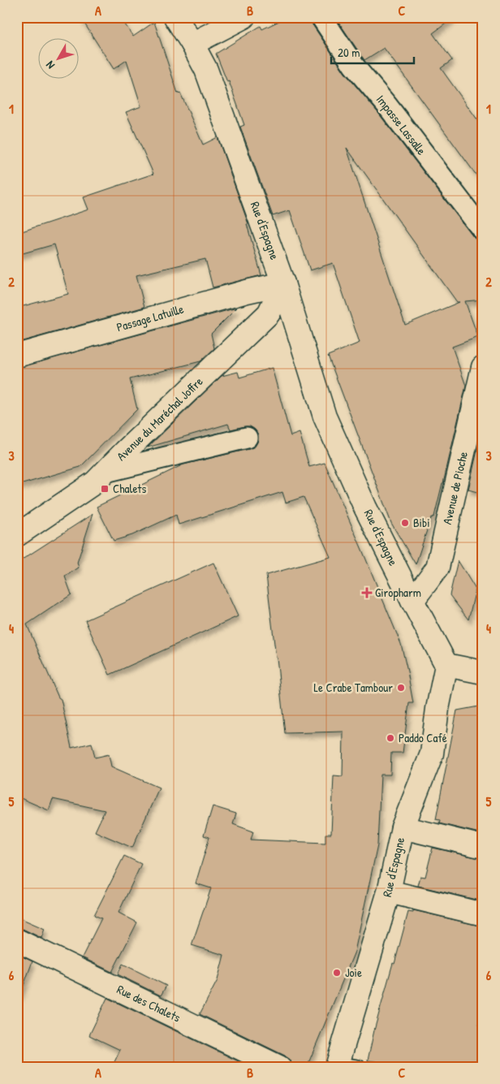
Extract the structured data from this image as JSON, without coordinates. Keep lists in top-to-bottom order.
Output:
{
  "streets": {
    "street": [
      "Impasse Lassalle",
      "Rue d'Espagne",
      "Passage Latuille",
      "Avenue du Maréchal Joffre",
      "Avenue de Pioche",
      "Rue des Chalets"
    ]
  },
  "crossings": [
    ["Rue d'Espagne", "Passage Latuille"],
    ["Rue d'Espagne", "Avenue du Maréchal Joffre"],
    ["Rue d'Espagne", "Avenue de Pioche"],
    ["Passage Latuille", "Avenue du Maréchal Joffre"]
  ],
  "places": {
    "transit": ["Chalets"],
    "other": [
      "Bibi",
      "Le Crabe Tambour",
      "Paddo Café",
      "Joie"
    ],
    "health": ["Giropharm"]
  },
  "scale_bar": "20 m",
  "north": "bottom left",
  "grid": {
    "columns": ["A", "B", "C"],
    "rows": [
      "1",
      "2",
      "3",
      "4",
      "5",
      "6"
    ]
  }
}
